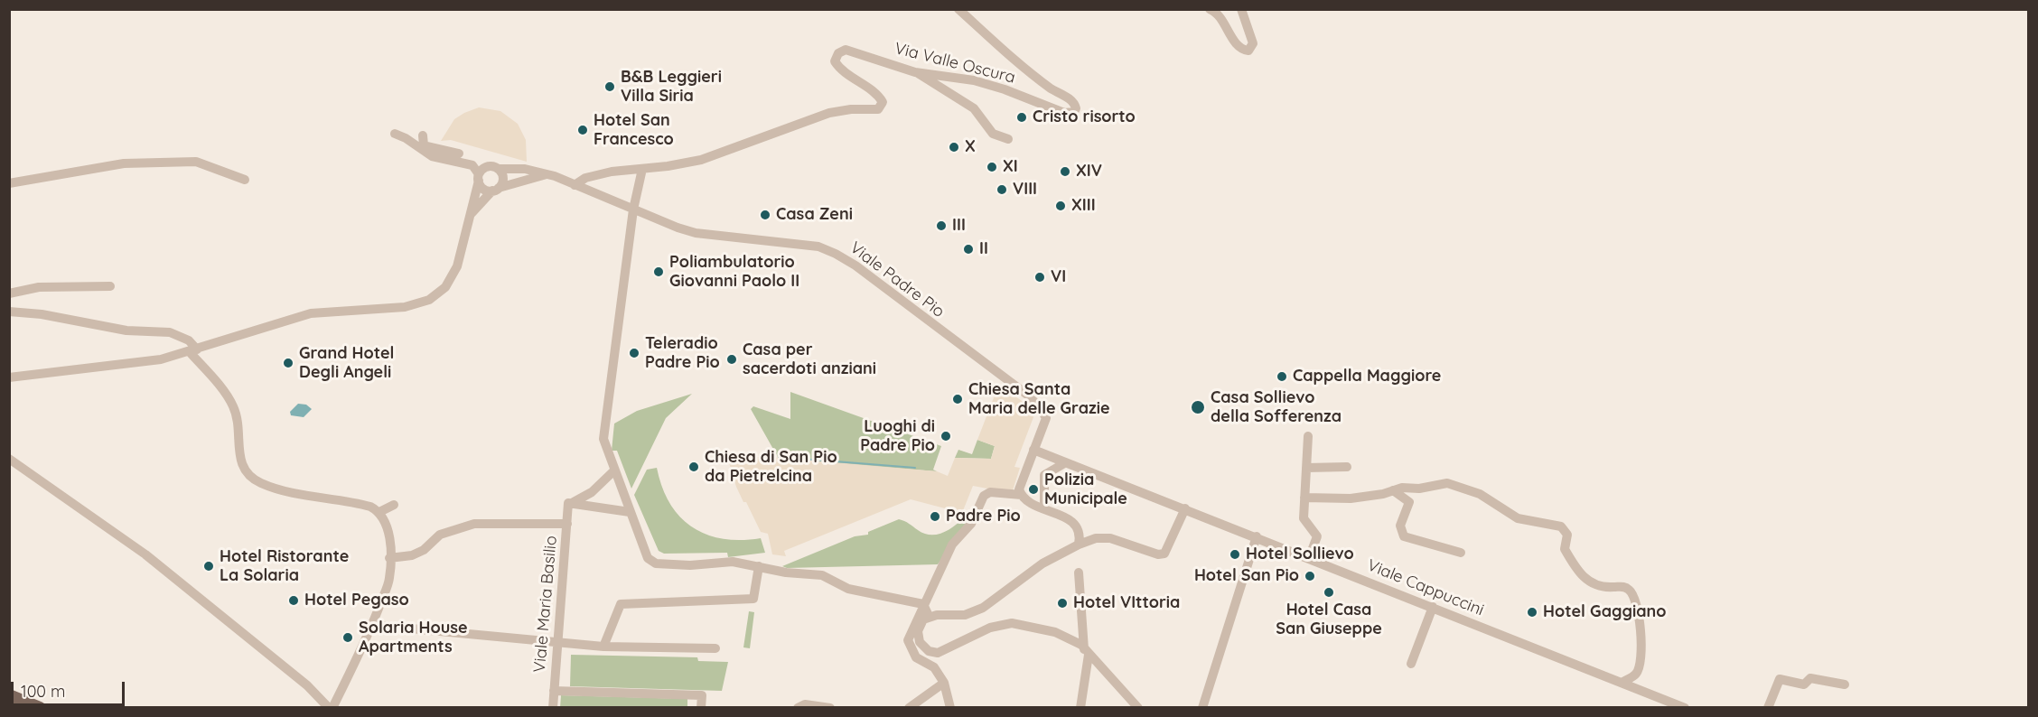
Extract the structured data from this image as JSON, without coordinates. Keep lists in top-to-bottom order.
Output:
{
  "streets": {
    "street": [
      "Via Valle Oscura",
      "Viale Padre Pio",
      "Viale Cappuccini",
      "Viale Maria Basilio"
    ]
  },
  "crossings": [
    ["Via Valle Oscura", "Viale Padre Pio"],
    ["Viale Padre Pio", "Viale Cappuccini"]
  ],
  "places": [
    "B&B Leggieri Villa Siria",
    "Cristo risorto",
    "Hotel San Francesco",
    "X",
    "XI",
    "XIV",
    "VIII",
    "XIII",
    "Casa Zeni",
    "III",
    "II",
    "Poliambulatorio Giovanni Paolo II",
    "VI",
    "Teleradio Padre Pio",
    "Casa per sacerdoti anziani",
    "Grand Hotel Degli Angeli",
    "Cappella Maggiore",
    "Chiesa Santa Maria delle Grazie",
    "Casa Sollievo della Sofferenza",
    "Luoghi di Padre Pio",
    "Chiesa di San Pio da Pietrelcina",
    "Polizia Municipale",
    "Padre Pio",
    "Hotel Sollievo",
    "Hotel Ristorante La Solaria",
    "Hotel San Pio",
    "Hotel Casa San Giuseppe",
    "Hotel Pegaso",
    "Hotel VIttoria",
    "Hotel Gaggiano",
    "Solaria House Apartments"
  ],
  "scale_bar": "100 m"
}
